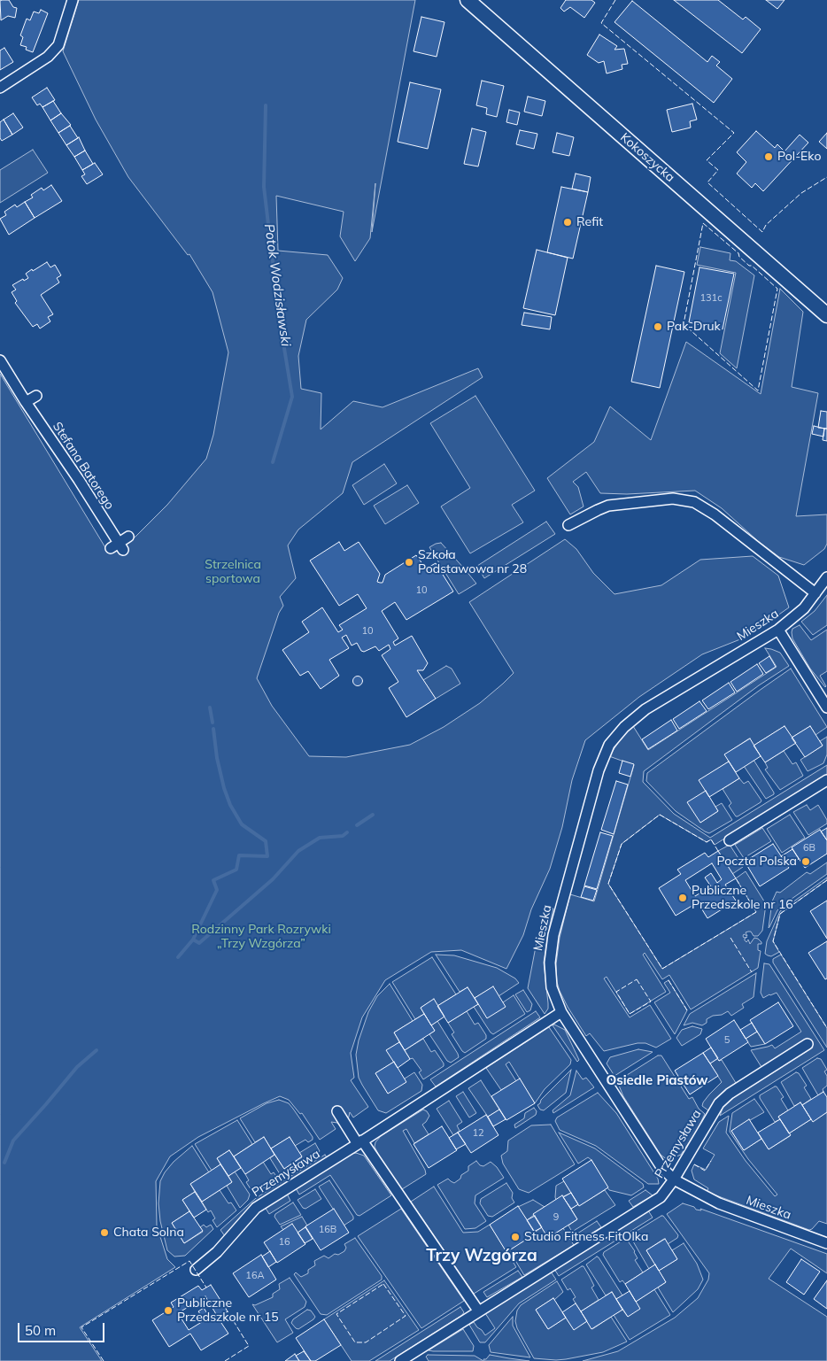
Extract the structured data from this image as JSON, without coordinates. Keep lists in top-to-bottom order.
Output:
{
  "streets": {
    "street": [
      "Kokoszycka",
      "Stefana Batorego",
      "Mieszka",
      "Przemysława"
    ]
  },
  "crossings": [
    ["Mieszka", "Przemysława"]
  ],
  "districts": ["Osiedle Piastów", "Trzy Wzgórza"],
  "water": ["Potok Wodzisławski"],
  "parks": ["Strzelnica sportowa", "Rodzinny Park Rozrywki „Trzy Wzgórza”"],
  "places": [
    "Pol-Eko",
    "Refit",
    "Pak-Druk",
    "Szkoła Podstawowa nr 28",
    "Poczta Polska",
    "Publiczne Przedszkole nr 16",
    "Chata Solna",
    "Studio Fitness FitOlka",
    "Publiczne Przedszkole nr 15"
  ],
  "house_numbers": [
    "131c",
    "10",
    "10",
    "6B",
    "5",
    "12",
    "9",
    "16B",
    "16",
    "16A"
  ],
  "scale_bar": "50 m"
}
